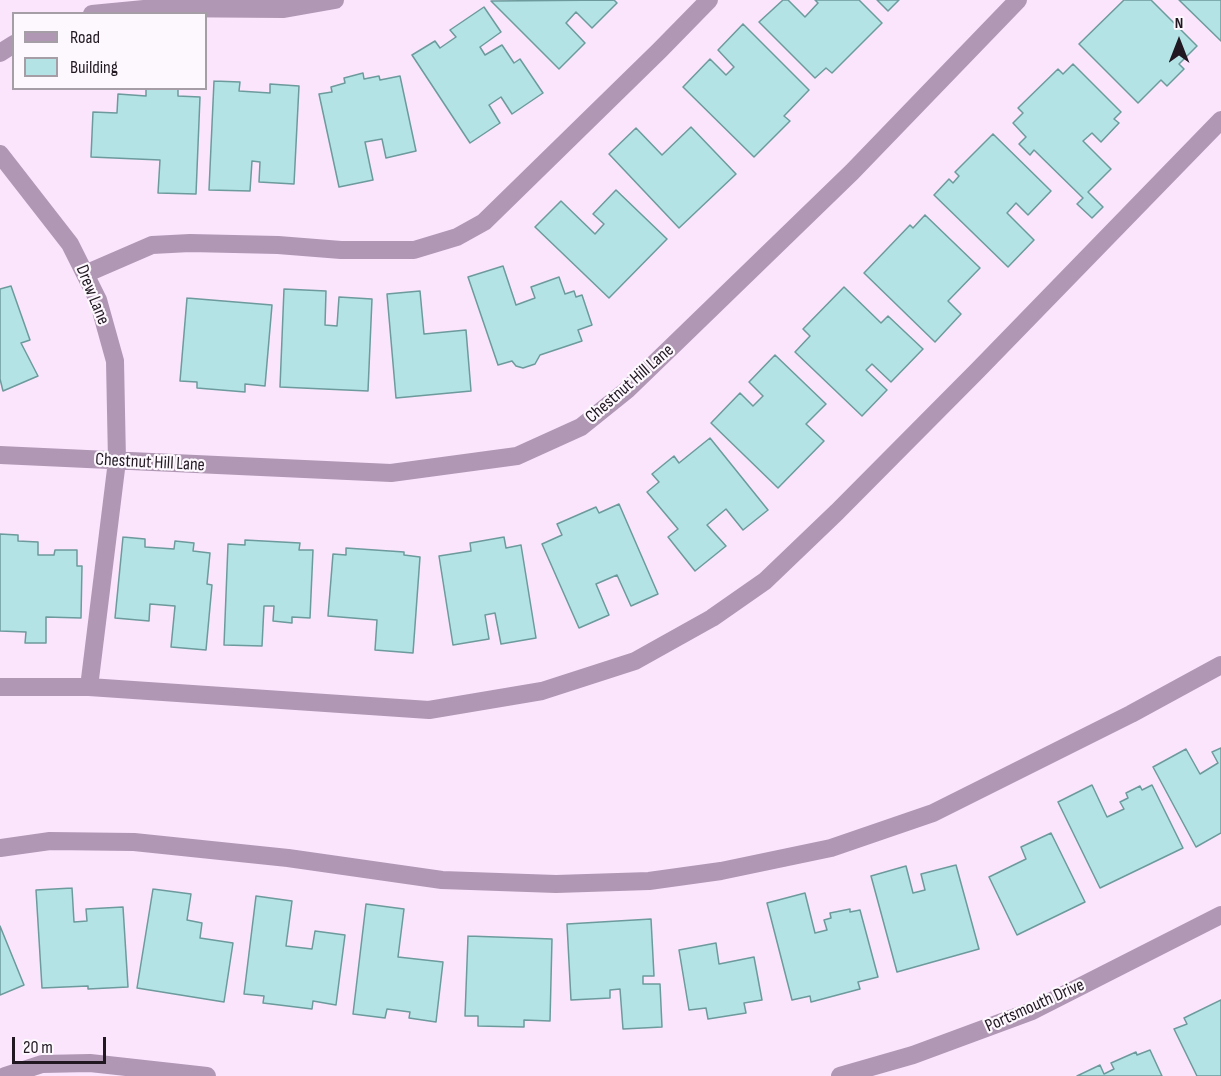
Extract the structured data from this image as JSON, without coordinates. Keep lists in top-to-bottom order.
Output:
{
  "streets": {
    "street": ["Drew Lane", "Chestnut Hill Lane", "Portsmouth Drive"]
  },
  "crossings": [
    ["Drew Lane", "Chestnut Hill Lane"]
  ],
  "legend": ["Road", "Building"],
  "scale_bar": "20 m",
  "north": "top"
}
